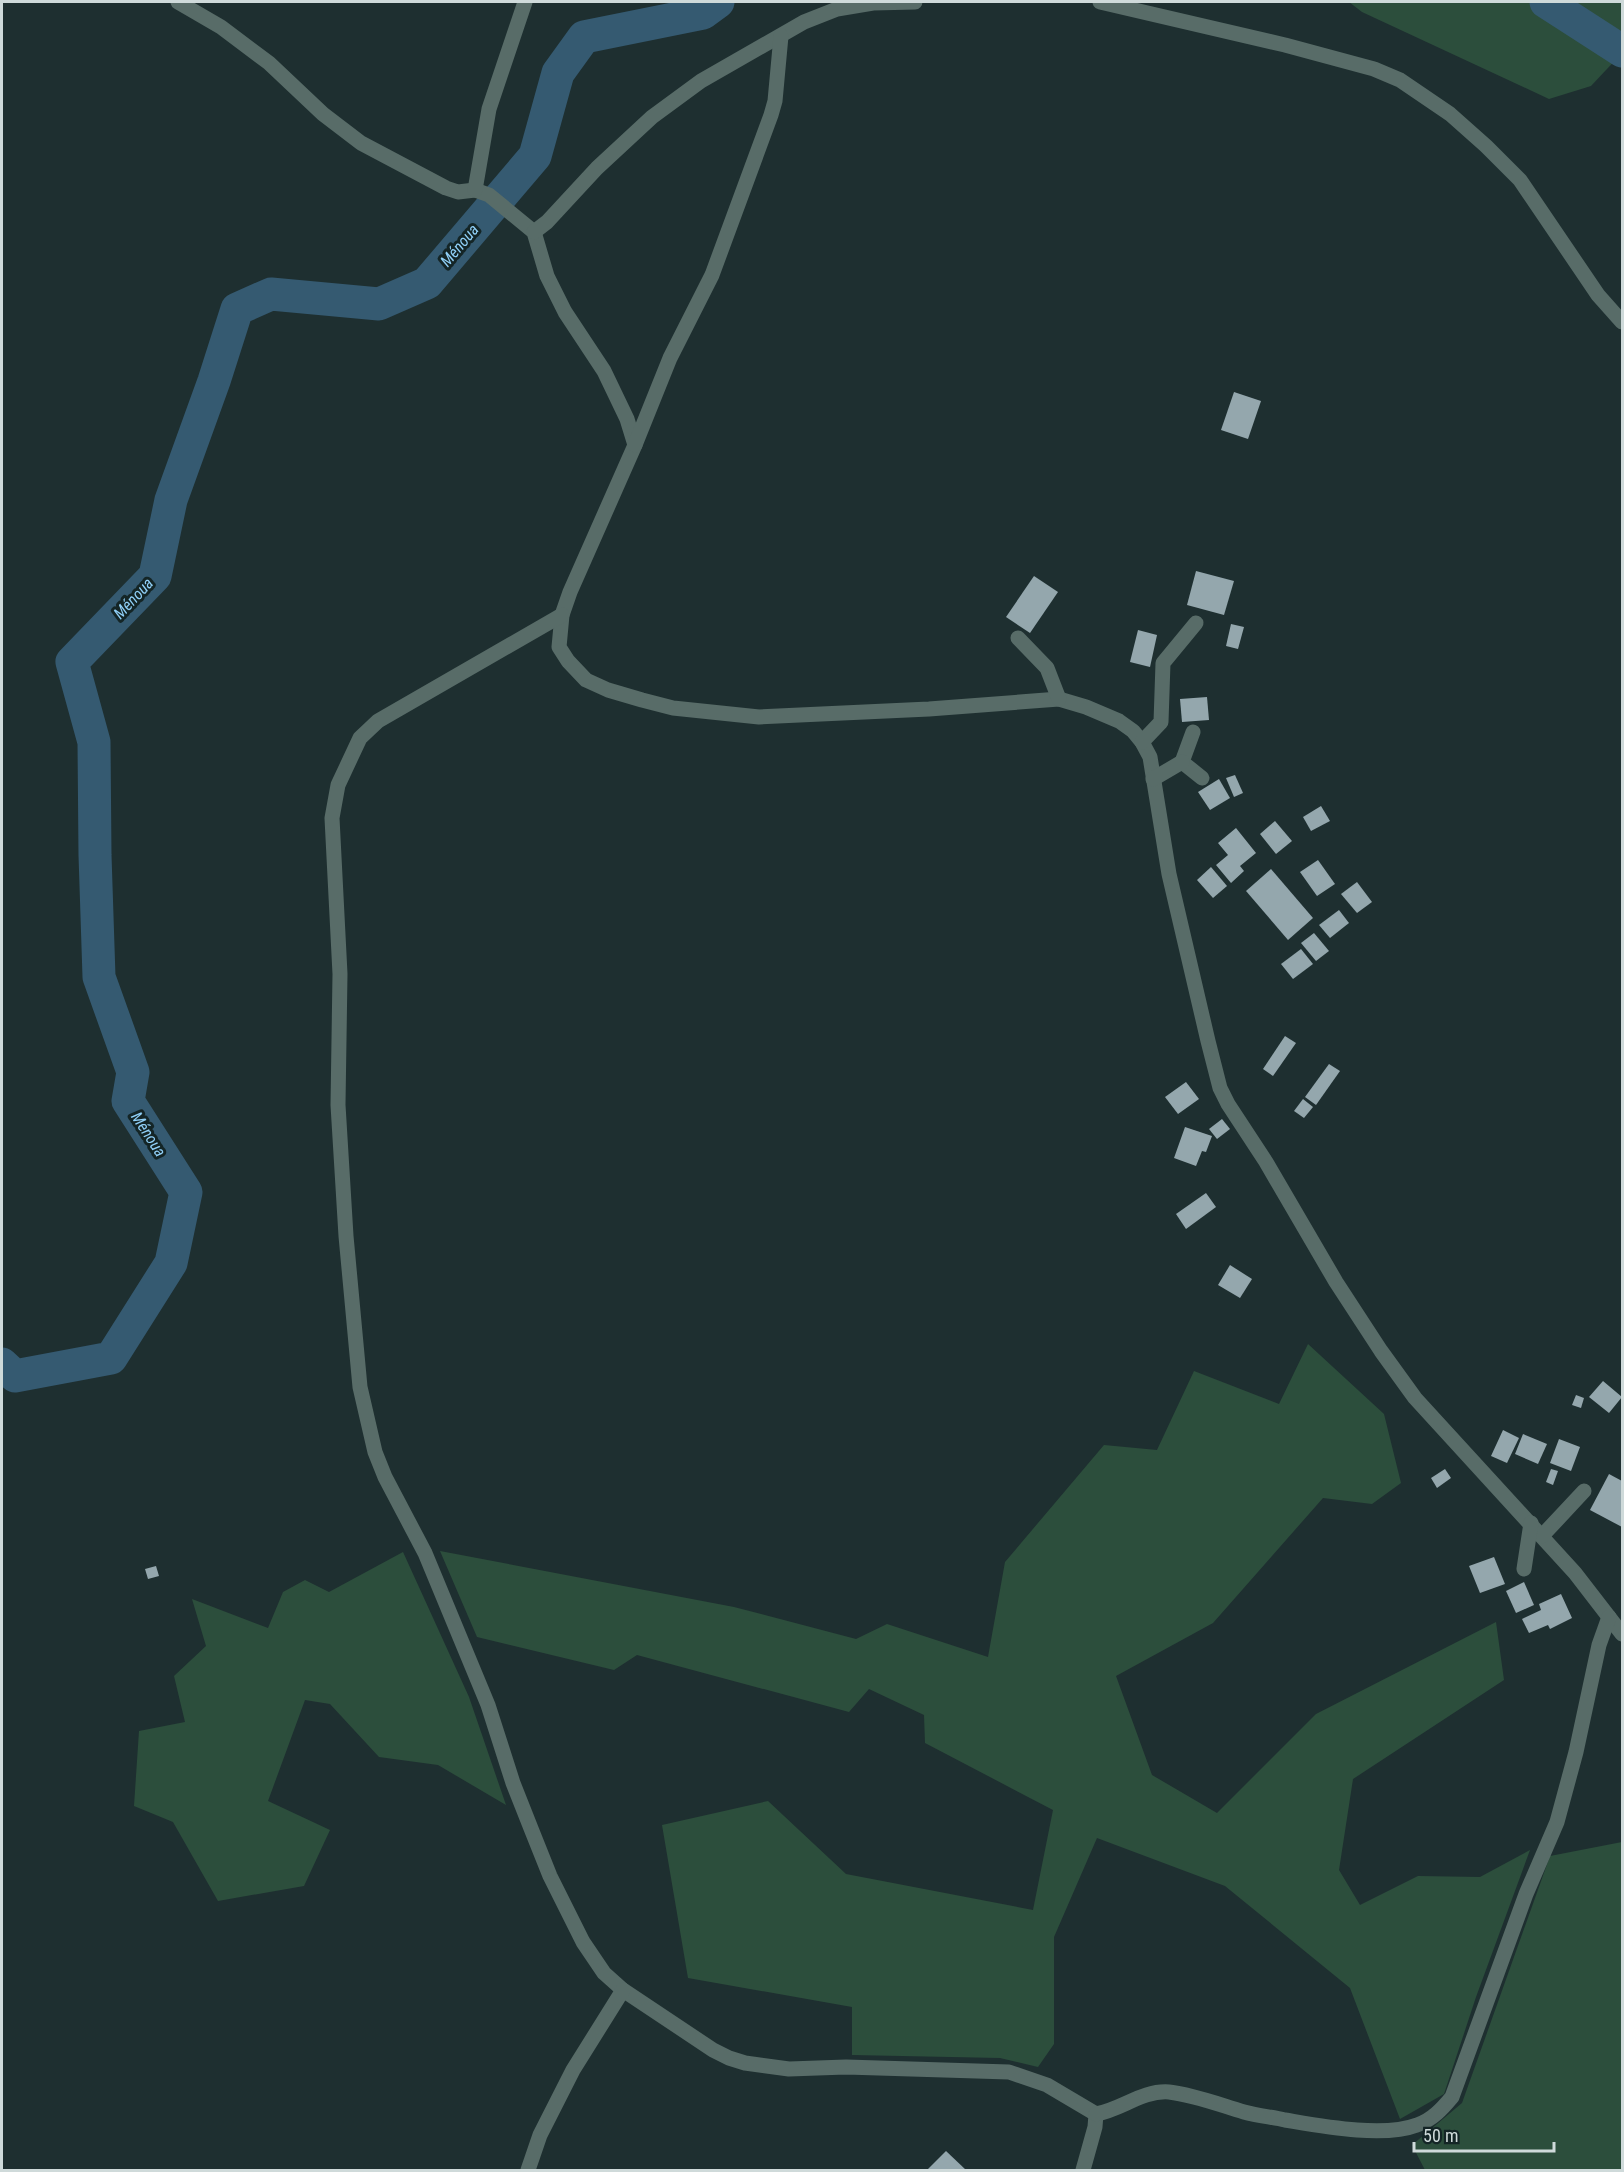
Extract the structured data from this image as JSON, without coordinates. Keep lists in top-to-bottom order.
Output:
{
  "water": ["Ménoua"],
  "scale_bar": "50 m"
}
